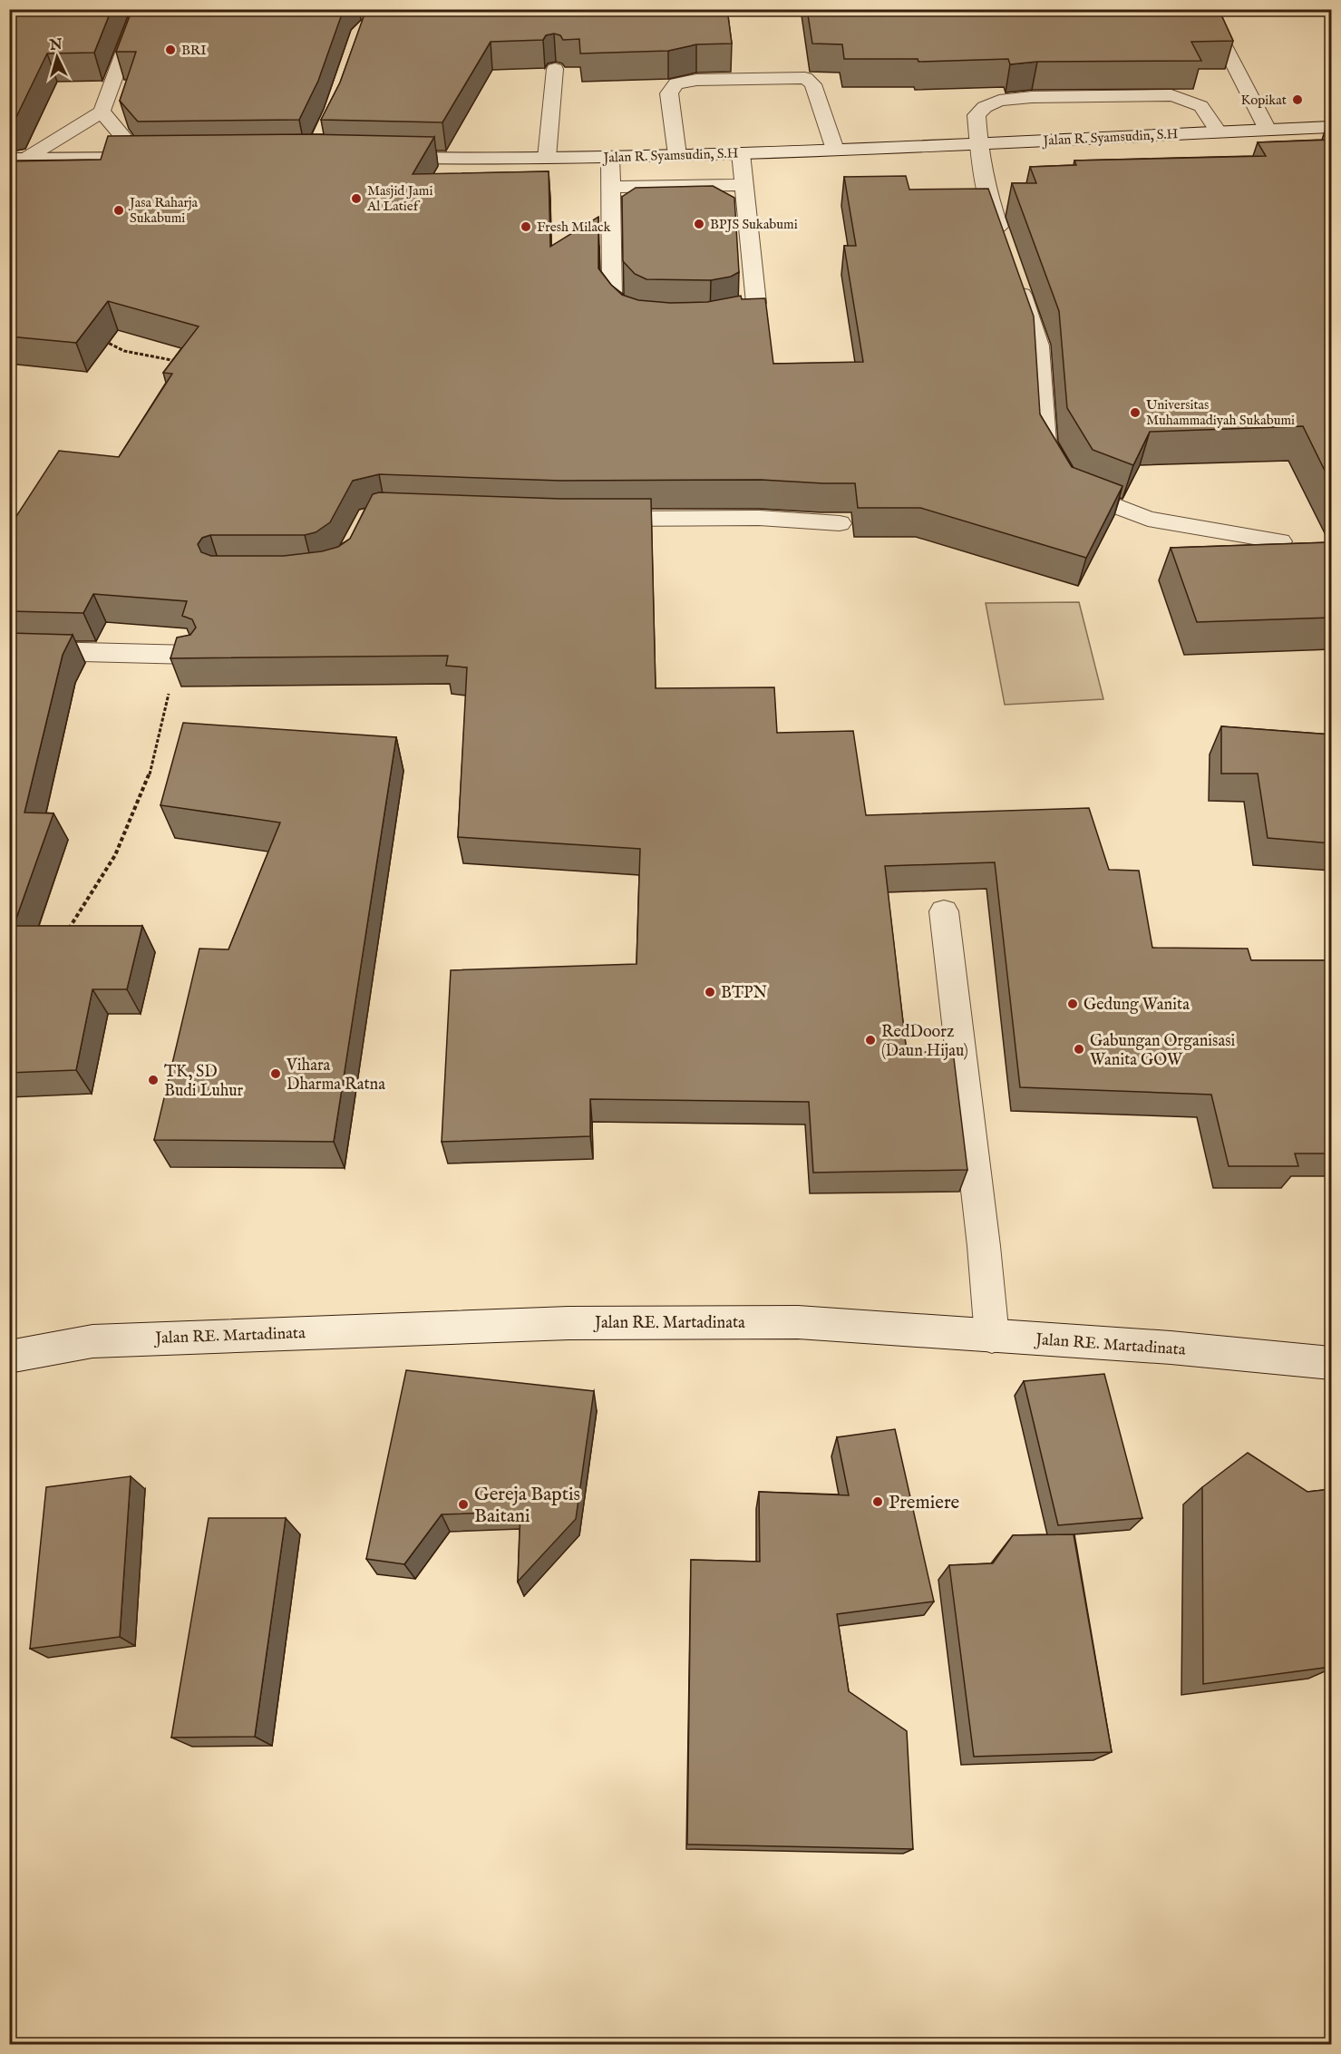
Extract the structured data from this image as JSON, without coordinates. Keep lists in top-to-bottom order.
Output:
{
  "streets": {
    "street": ["Jalan R. Syamsudin, S.H", "Jalan RE. Martadinata"]
  },
  "places": [
    "BRI",
    "Kopikat",
    "Masjid Jami Al Latief",
    "Jasa Raharja Sukabumi",
    "BPJS Sukabumi",
    "Fresh Milack",
    "Universitas Muhammadiyah Sukabumi",
    "BTPN",
    "Gedung Wanita",
    "RedDoorz (Daun Hijau)",
    "Gabungan Organisasi Wanita GOW",
    "Vihara Dharma Ratna",
    "TK, SD Budi Luhur",
    "Premiere",
    "Gereja Baptis Baitani"
  ],
  "north": "top"
}
